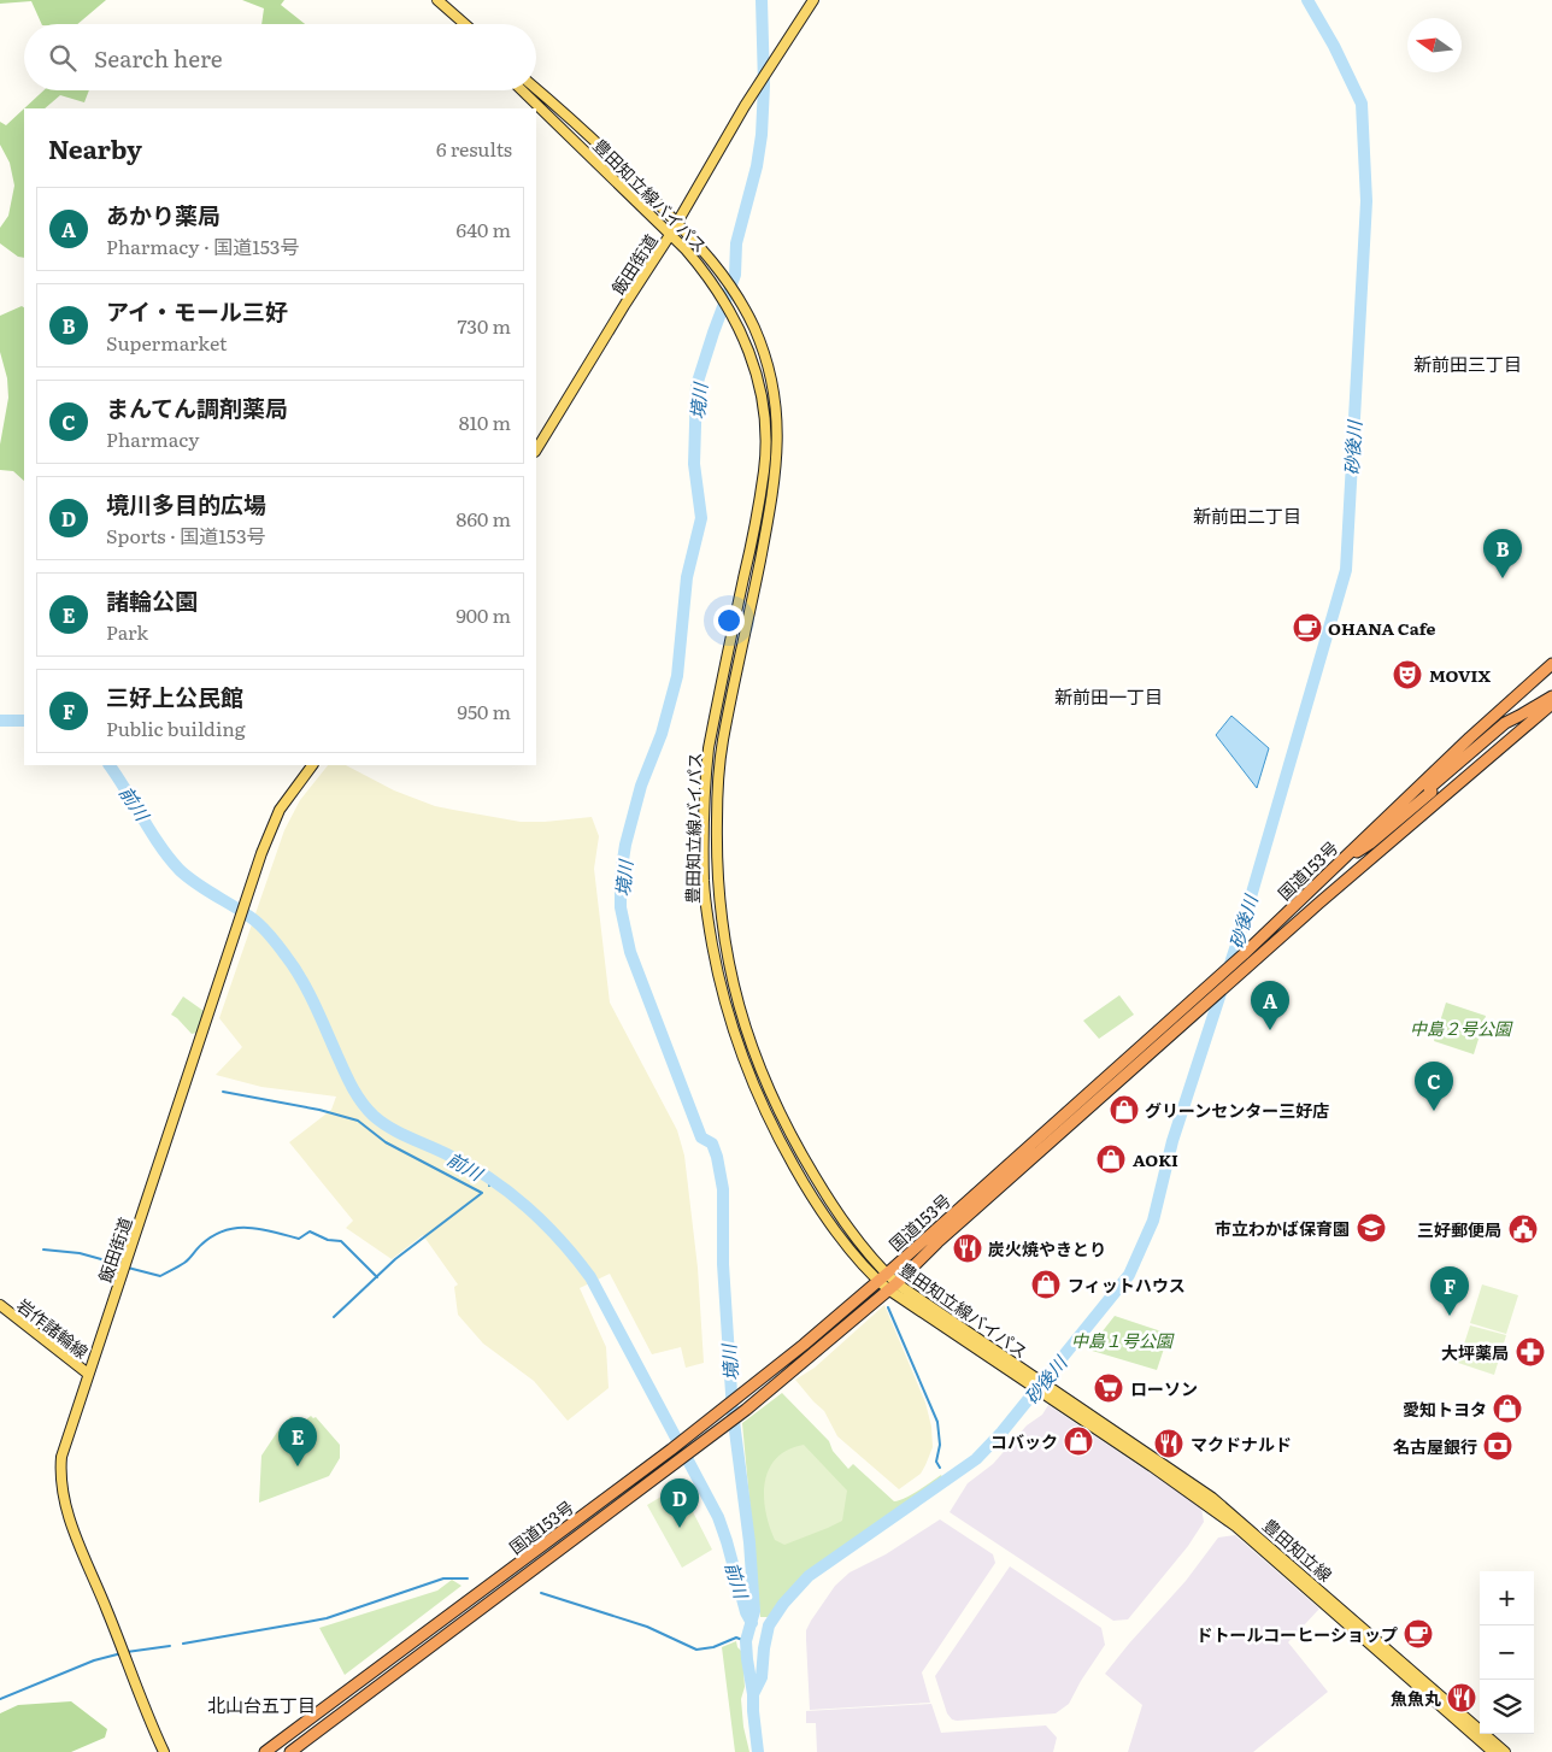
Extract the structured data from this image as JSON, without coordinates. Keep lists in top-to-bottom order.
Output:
{
  "streets": {
    "highway": ["国道153号"],
    "main road": [
      "豊田知立線バイパス",
      "飯田街道",
      "岩作諸輪線",
      "豊田知立線"
    ]
  },
  "crossings": [
    ["豊田知立線バイパス", "飯田街道"],
    ["豊田知立線バイパス", "国道153号"],
    ["豊田知立線バイパス", "豊田知立線"],
    ["飯田街道", "岩作諸輪線"]
  ],
  "districts": [
    "新前田三丁目",
    "新前田二丁目",
    "新前田一丁目",
    "北山台五丁目"
  ],
  "water": ["境川", "砂後川", "前川"],
  "parks": ["中島２号公園", "中島１号公園"],
  "places": {
    "cafe": ["OHANA Cafe", "ドトールコーヒーショップ"],
    "theatre": ["MOVIX"],
    "shop": [
      "グリーンセンター三好店",
      "AOKI",
      "フィットハウス",
      "愛知トヨタ",
      "コバック"
    ],
    "school or university": ["市立わかば保育園"],
    "public building": ["三好郵便局"],
    "restaurant": ["炭火焼やきとり", "マクドナルド", "魚魚丸"],
    "pharmacy": ["大坪薬局"],
    "supermarket": ["ローソン"],
    "bank": ["名古屋銀行"]
  },
  "north": "left",
  "page": {
    "search": "Search here",
    "heading": ["Nearby", "6 results"],
    "list": [
      {
        "mark": "A",
        "name": "あかり薬局",
        "note": "Pharmacy · 国道153号",
        "value": "640 m"
      },
      {
        "mark": "B",
        "name": "アイ・モール三好",
        "note": "Supermarket",
        "value": "730 m"
      },
      {
        "mark": "C",
        "name": "まんてん調剤薬局",
        "note": "Pharmacy",
        "value": "810 m"
      },
      {
        "mark": "D",
        "name": "境川多目的広場",
        "note": "Sports · 国道153号",
        "value": "860 m"
      },
      {
        "mark": "E",
        "name": "諸輪公園",
        "note": "Park",
        "value": "900 m"
      },
      {
        "mark": "F",
        "name": "三好上公民館",
        "note": "Public building",
        "value": "950 m"
      }
    ],
    "pins": [
      "B",
      "A",
      "C",
      "F",
      "E",
      "D"
    ],
    "map_buttons": ["+", "−"]
  }
}
